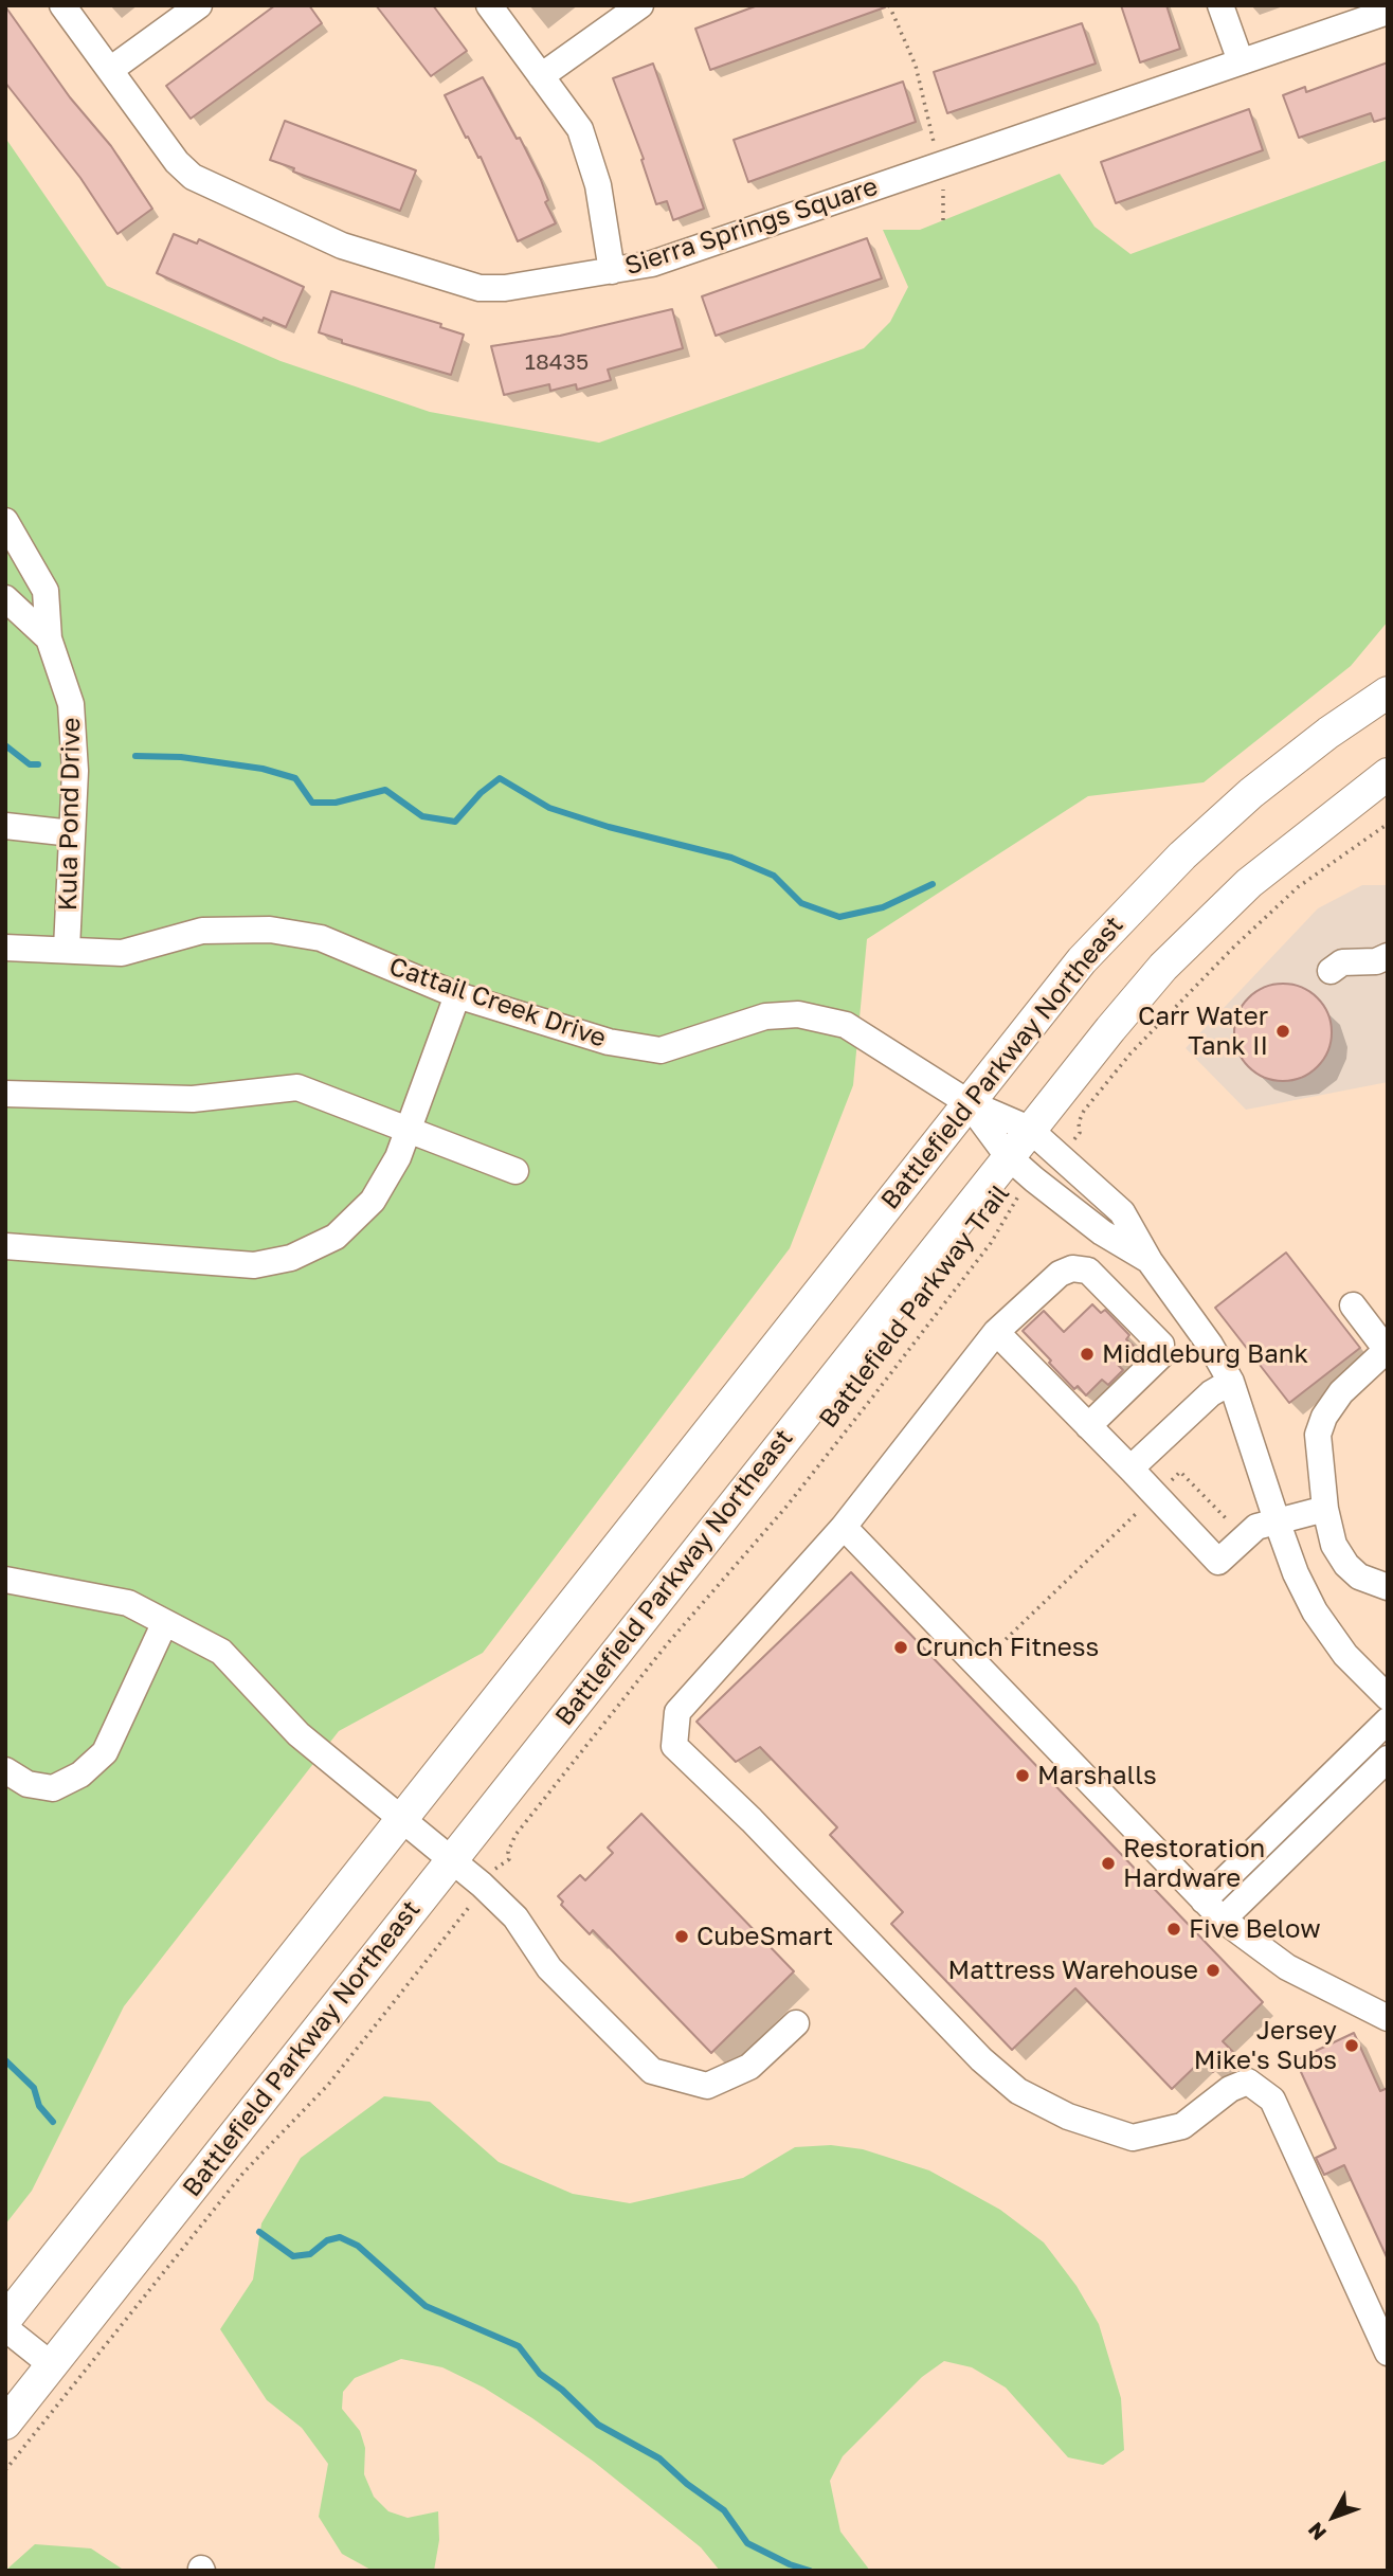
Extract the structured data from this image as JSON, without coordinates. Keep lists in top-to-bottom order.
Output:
{
  "streets": {
    "main road": ["Battlefield Parkway Northeast"],
    "street": ["Sierra Springs Square", "Kula Pond Drive", "Cattail Creek Drive"],
    "path": ["Battlefield Parkway Trail"]
  },
  "crossings": [
    ["Kula Pond Drive", "Cattail Creek Drive"],
    ["Cattail Creek Drive", "Battlefield Parkway Northeast"]
  ],
  "places": [
    "Carr Water Tank II",
    "Middleburg Bank",
    "Crunch Fitness",
    "Marshalls",
    "Restoration Hardware",
    "Five Below",
    "CubeSmart",
    "Mattress Warehouse",
    "Jersey Mike's Subs"
  ],
  "house_numbers": ["18435"],
  "north": "bottom left"
}
